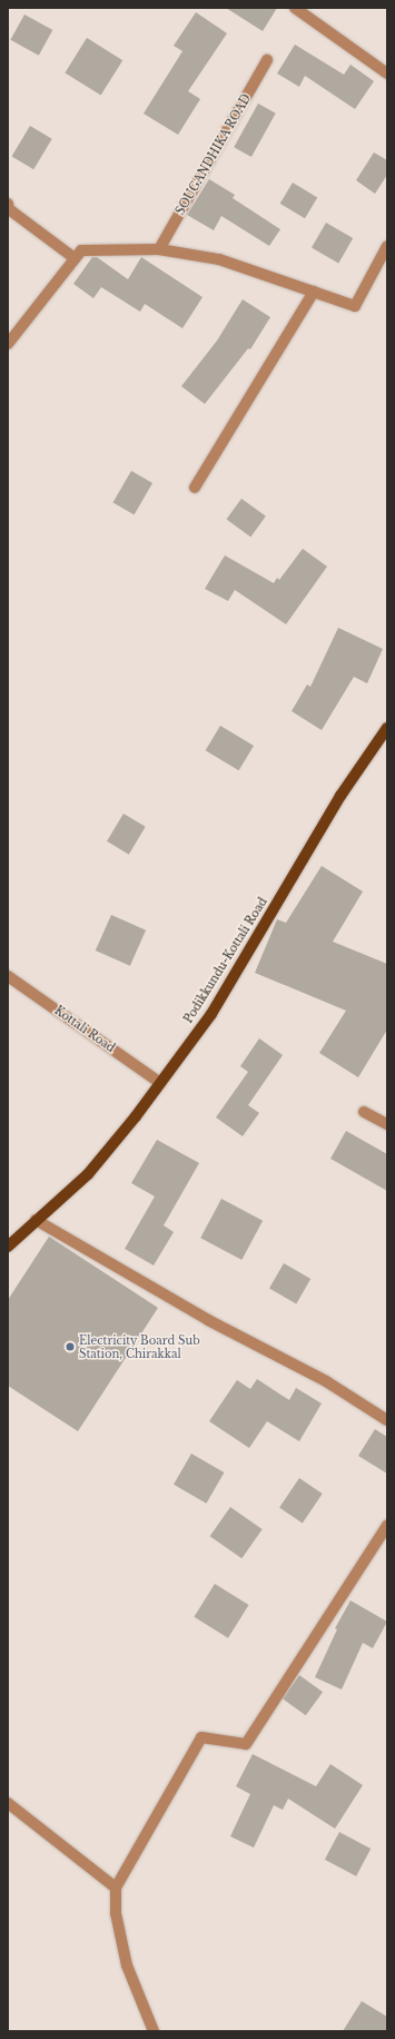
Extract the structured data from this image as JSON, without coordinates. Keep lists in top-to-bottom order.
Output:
{
  "streets": {
    "main road": ["Podikkundu-Kottali Road"],
    "street": ["SOUGANDHIKA ROAD", "Kottali Road"]
  },
  "crossings": [
    ["Podikkundu-Kottali Road", "Kottali Road"]
  ],
  "places": ["Electricity Board Sub Station, Chirakkal"]
}
